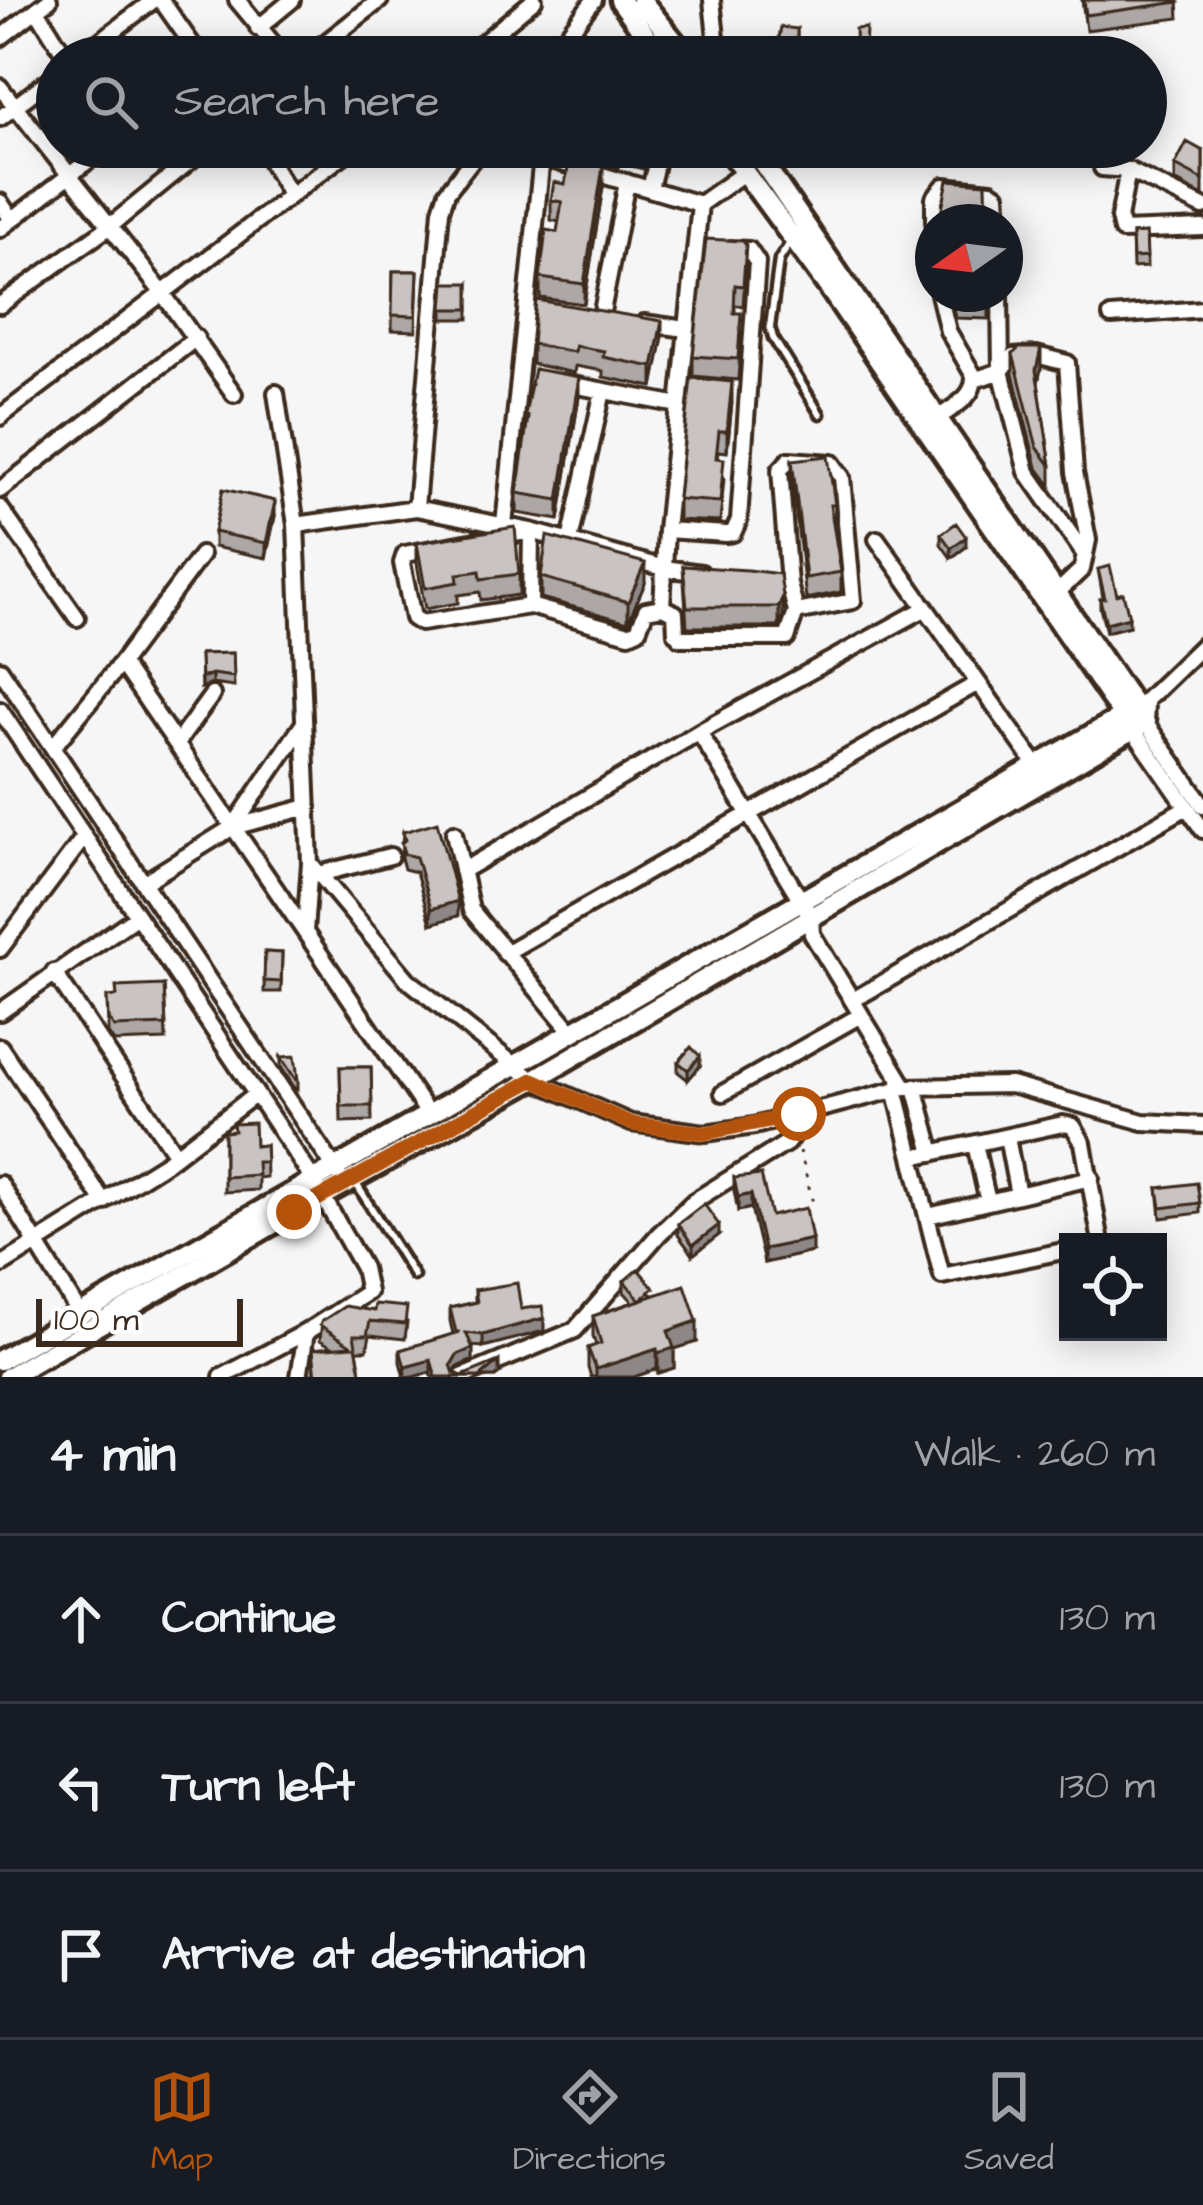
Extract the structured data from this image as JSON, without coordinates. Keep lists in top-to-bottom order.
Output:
{
  "scale_bar": "100 m",
  "north": "left",
  "page": {
    "search": "Search here",
    "scale": "100 m",
    "heading": ["4 min", "Walk · 260 m"],
    "list": [
      ["Continue", "130 m"],
      ["Turn left", "130 m"],
      "Arrive at destination"
    ],
    "nav": ["Map", "Directions", "Saved"]
  }
}
